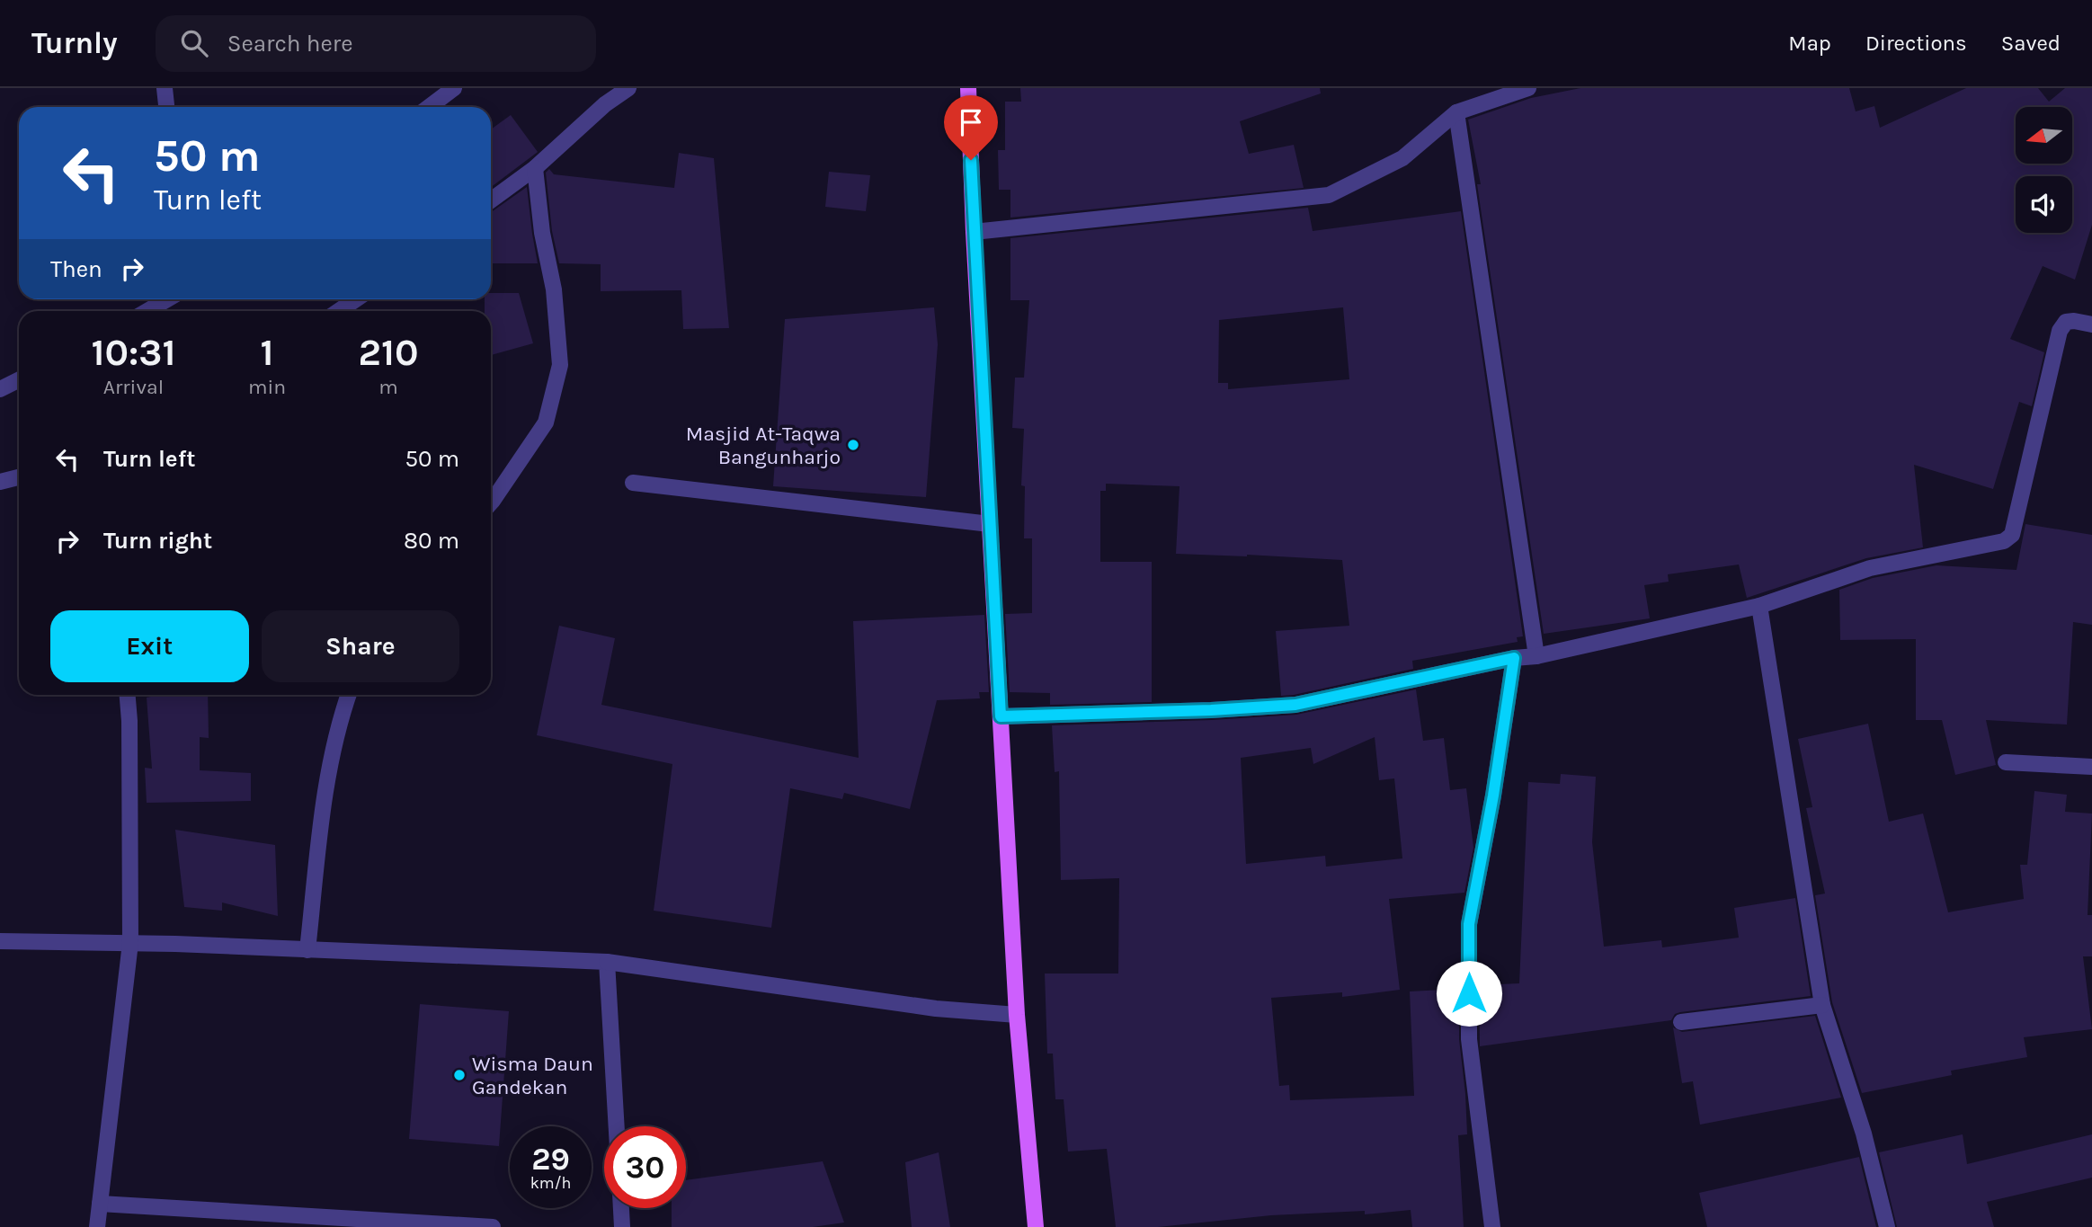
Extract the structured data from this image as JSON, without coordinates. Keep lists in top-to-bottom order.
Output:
{
  "places": ["Masjid At-Taqwa Bangunharjo", "Wisma Daun Gandekan"],
  "north": "left",
  "page": {
    "header": "Turnly",
    "search": "Search here",
    "nav": ["Map", "Directions", "Saved"],
    "turn": ["50 m", "Turn left"],
    "then": "Then",
    "eta": [
      "10:31",
      "Arrival",
      "1",
      "min",
      "210",
      "m"
    ],
    "list": [
      {
        "name": "Turn left",
        "value": "50 m"
      },
      {
        "name": "Turn right",
        "value": "80 m"
      }
    ],
    "buttons": ["Exit", "Share"],
    "speed": "29 km/h",
    "limit": "30"
  }
}
